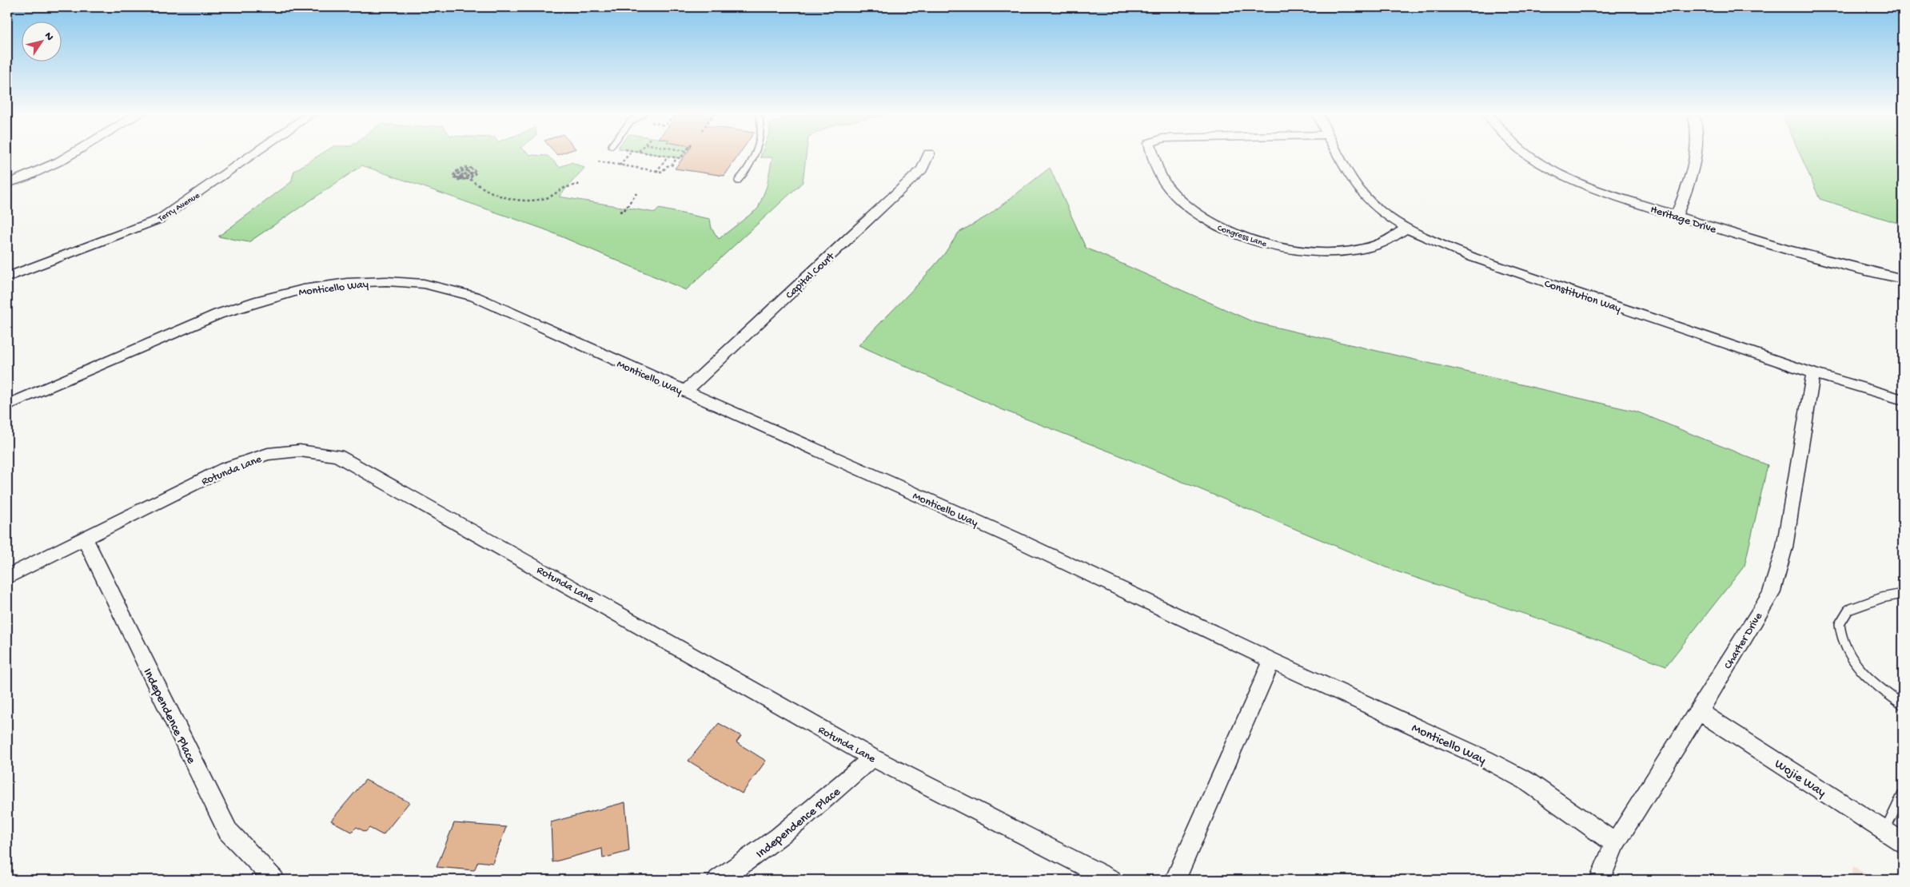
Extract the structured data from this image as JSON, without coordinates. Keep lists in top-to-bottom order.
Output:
{
  "streets": {
    "street": [
      "Terry Avenue",
      "Heritage Drive",
      "Congress Lane",
      "Capital Court",
      "Monticello Way",
      "Constitution Way",
      "Rotunda Lane",
      "Charter Drive",
      "Independence Place",
      "Wojie Way"
    ]
  },
  "crossings": [
    ["Congress Lane", "Constitution Way"],
    ["Capital Court", "Monticello Way"],
    ["Monticello Way", "Charter Drive"],
    ["Constitution Way", "Charter Drive"],
    ["Rotunda Lane", "Independence Place"],
    ["Charter Drive", "Wojie Way"]
  ],
  "north": "top right"
}
